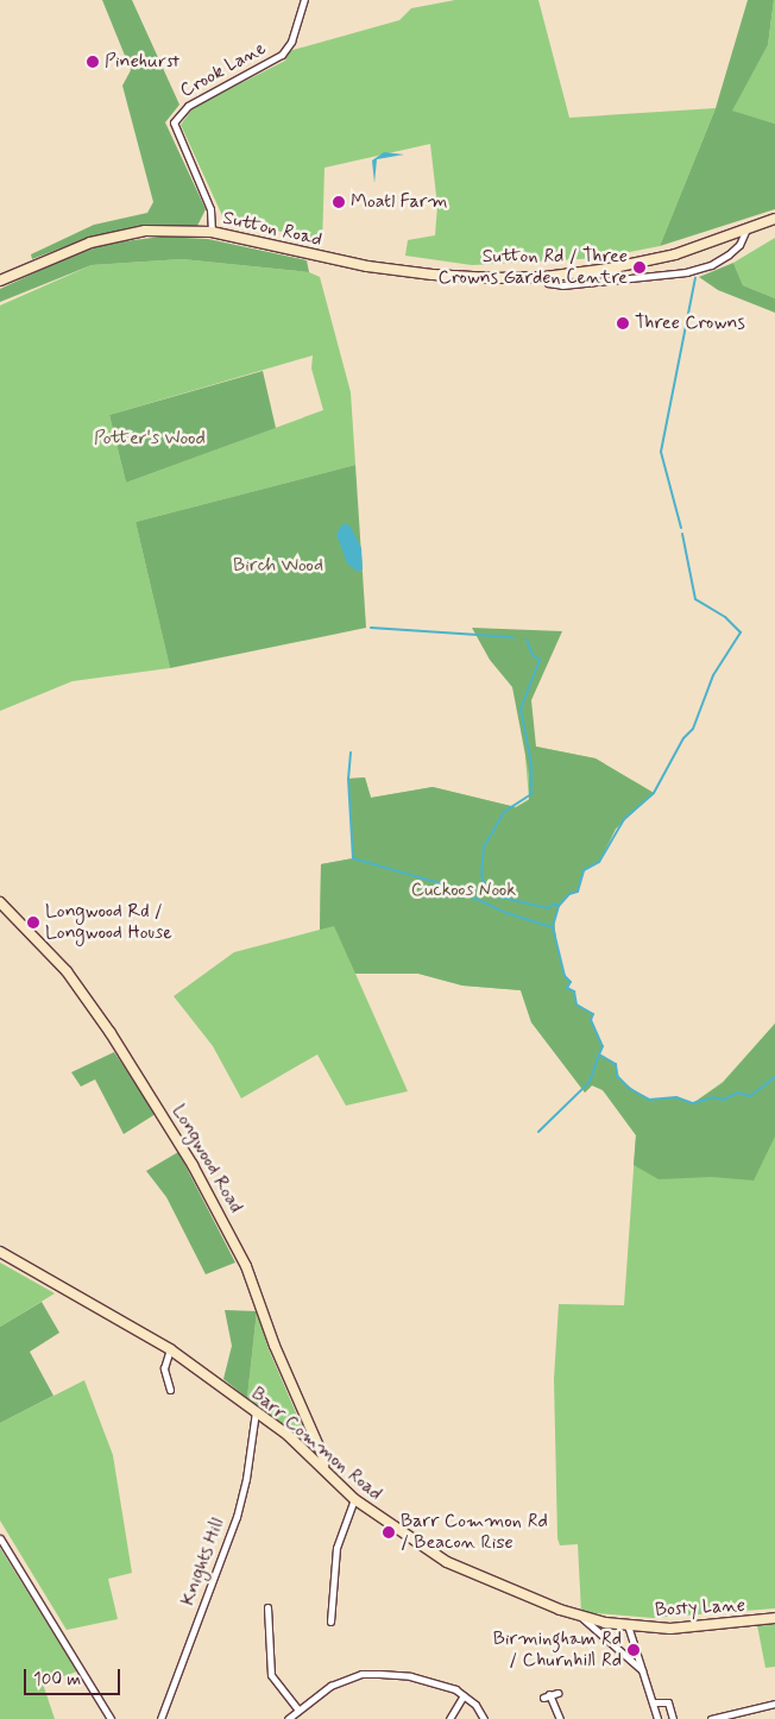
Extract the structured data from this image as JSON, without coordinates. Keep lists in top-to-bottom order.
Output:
{
  "streets": {
    "main road": [
      "Sutton Road",
      "Longwood Road",
      "Barr Common Road",
      "Bosty Lane"
    ],
    "street": ["Crook Lane", "Knights Hill"]
  },
  "crossings": [
    ["Crook Lane", "Sutton Road"],
    ["Longwood Road", "Barr Common Road"],
    ["Barr Common Road", "Knights Hill"],
    ["Barr Common Road", "Bosty Lane"]
  ],
  "parks": ["Potter's Wood", "Birch Wood", "Cuckoos Nook"],
  "places": [
    "Pinehurst",
    "Moatl Farm",
    "Sutton Rd / Three Crowns Garden Centre",
    "Three Crowns",
    "Longwood Rd / Longwood House",
    "Barr Common Rd / Beacon Rise",
    "Birmingham Rd / Churnhill Rd"
  ],
  "scale_bar": "100 m"
}
